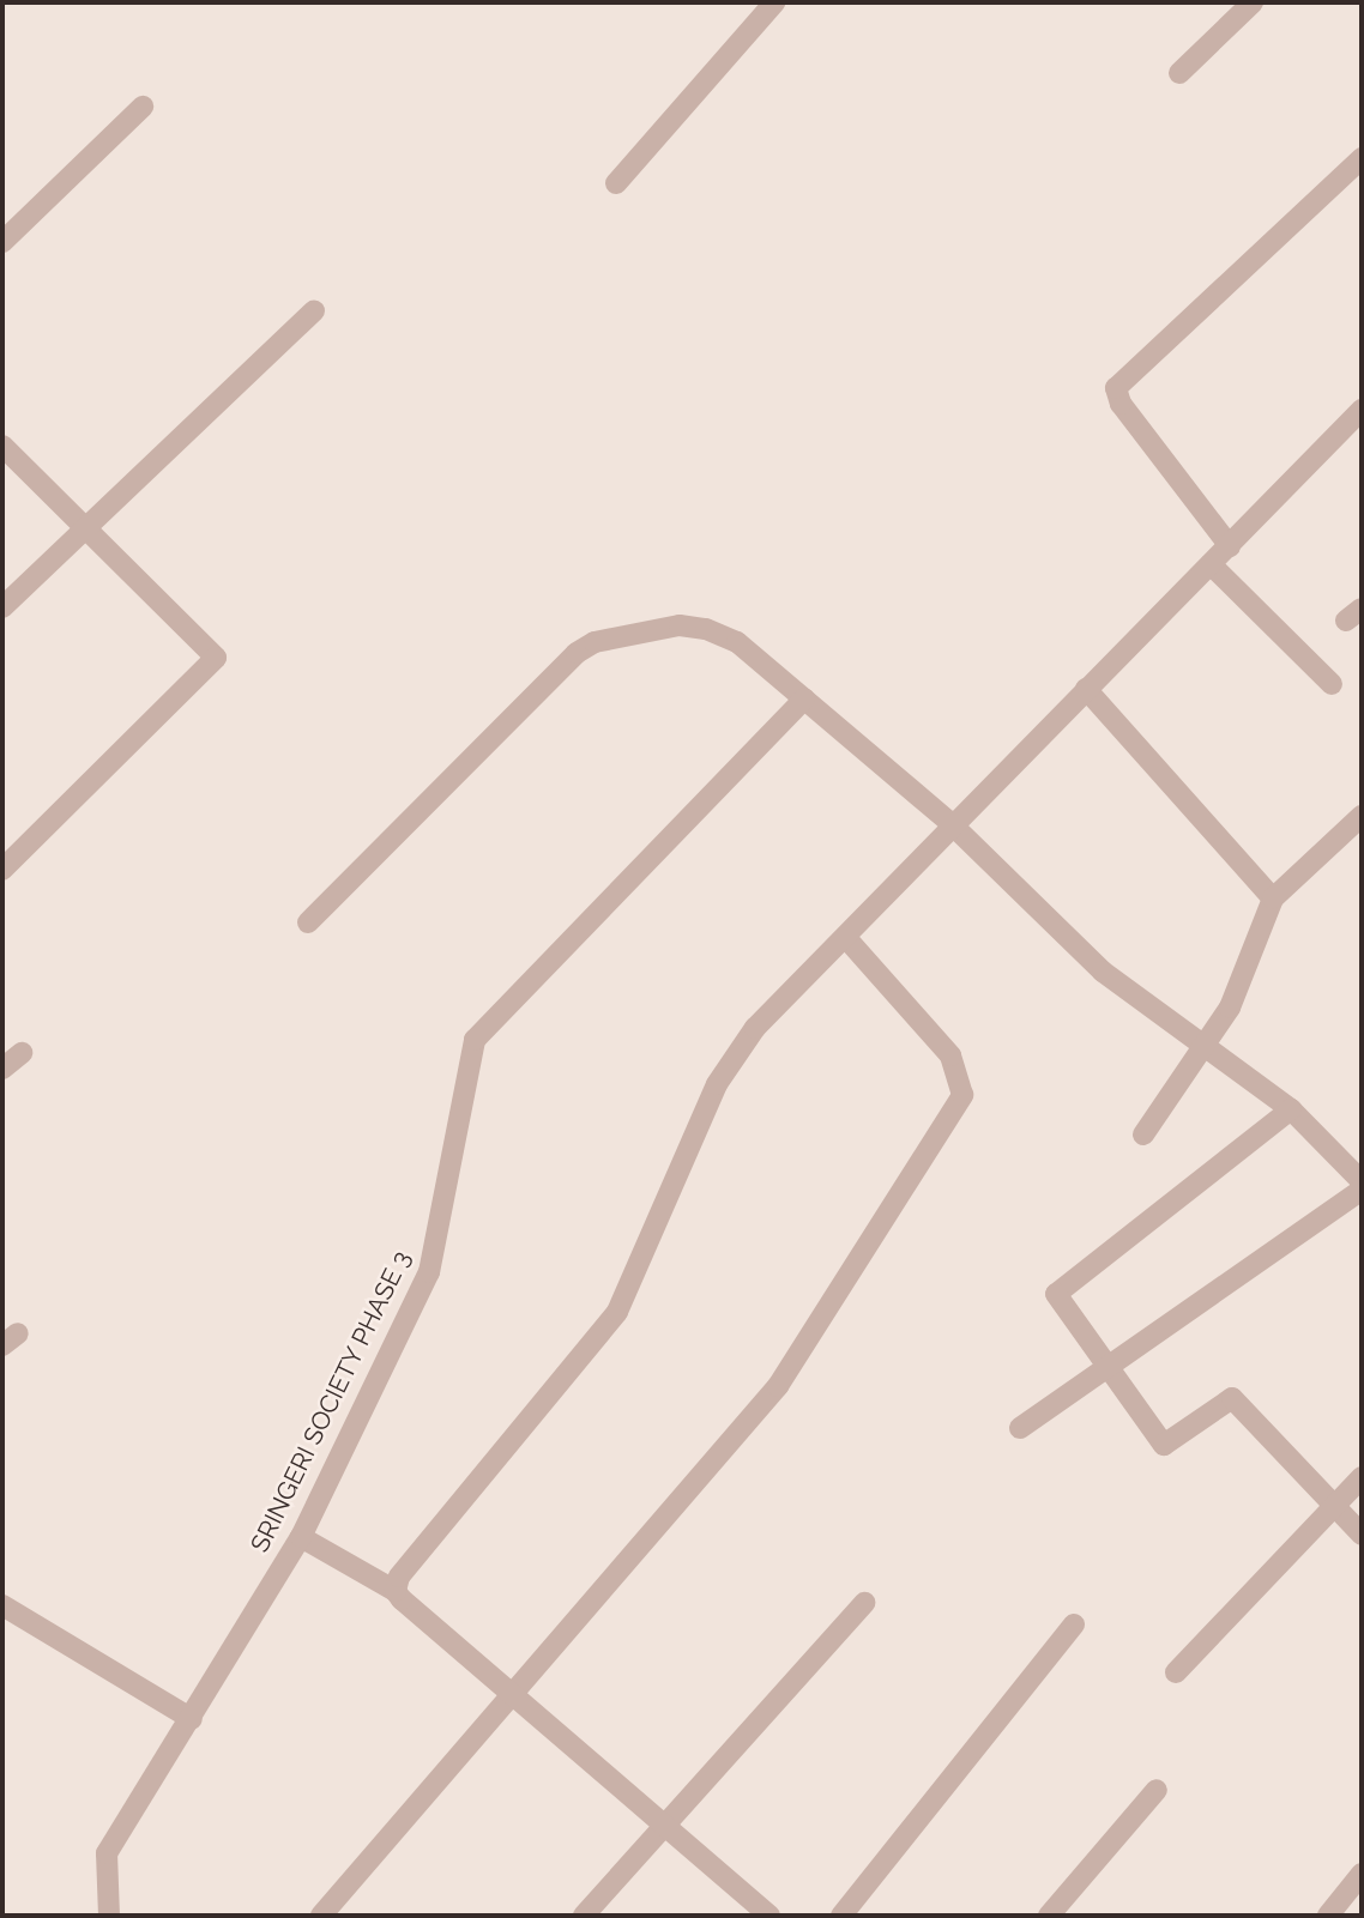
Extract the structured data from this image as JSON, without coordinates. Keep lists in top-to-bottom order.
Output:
{
  "streets": {
    "street": ["SRINGERI SOCIETY PHASE 3"]
  }
}
